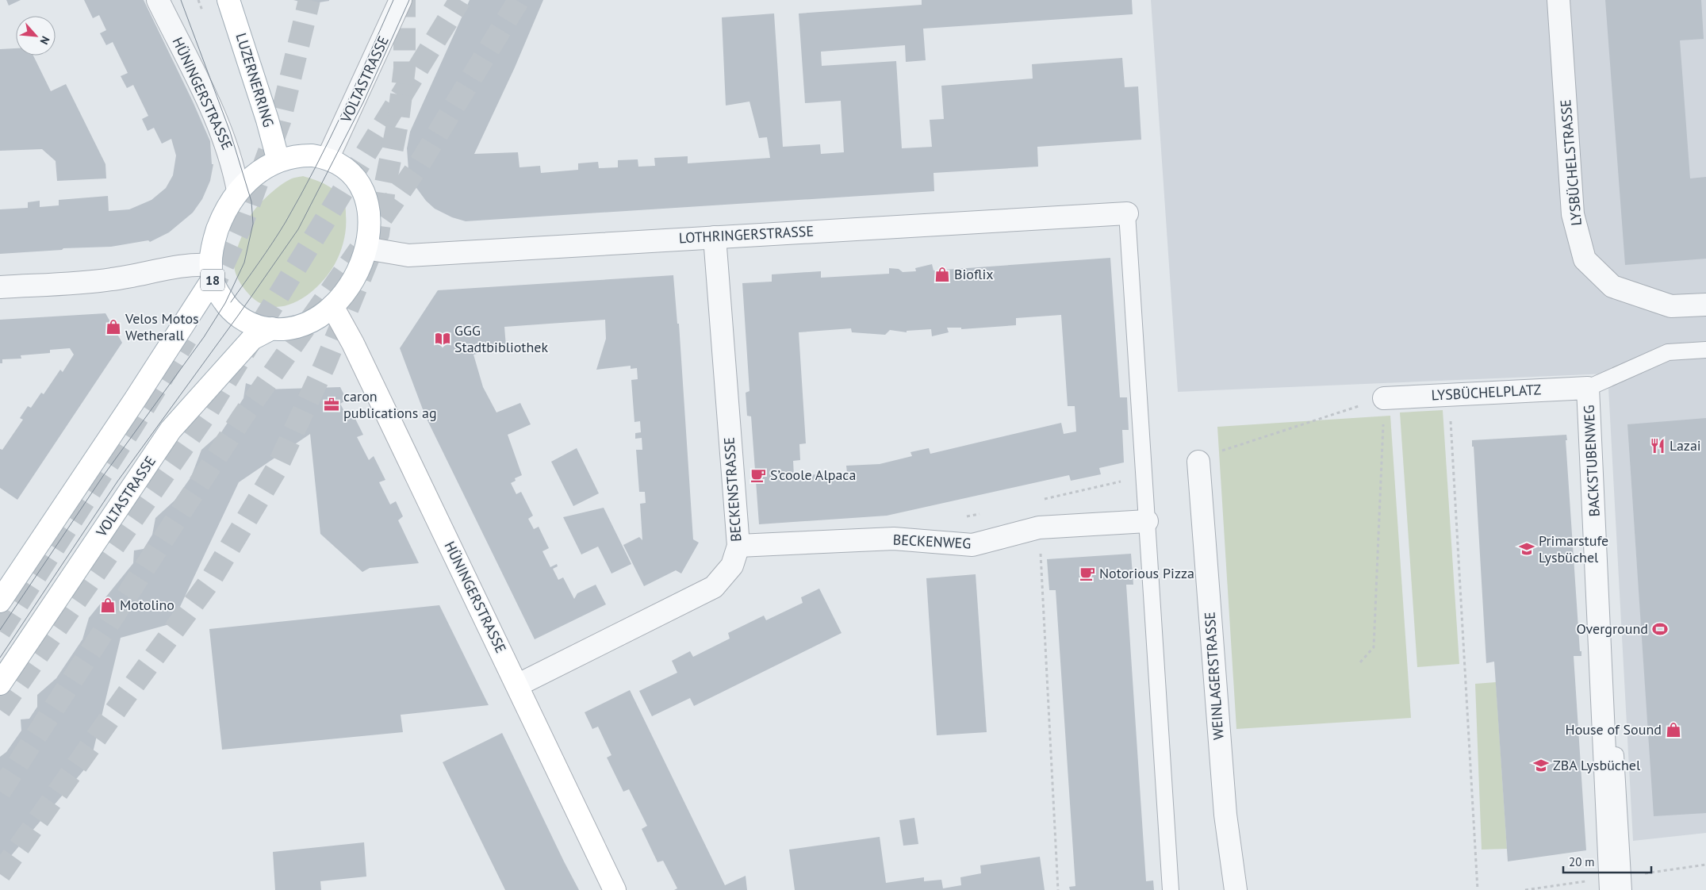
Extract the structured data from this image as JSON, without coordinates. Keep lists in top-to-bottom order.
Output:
{
  "streets": {
    "main road": [
      "VOLTASTRASSE",
      "LUZERNERRING",
      "HÜNINGERSTRASSE",
      "18"
    ],
    "street": [
      "LYSBÜCHELSTRASSE",
      "LOTHRINGERSTRASSE",
      "LYSBÜCHELPLATZ",
      "BACKSTUBENWEG",
      "BECKENSTRASSE",
      "BECKENWEG",
      "WEINLAGERSTRASSE"
    ]
  },
  "crossings": [
    ["VOLTASTRASSE", "18"],
    ["LUZERNERRING", "18"],
    ["HÜNINGERSTRASSE", "18"],
    ["HÜNINGERSTRASSE", "BECKENSTRASSE"],
    ["LOTHRINGERSTRASSE", "18"],
    ["LOTHRINGERSTRASSE", "BECKENSTRASSE"],
    ["LYSBÜCHELPLATZ", "BACKSTUBENWEG"],
    ["BECKENSTRASSE", "BECKENWEG"]
  ],
  "places": {
    "shop": [
      "Bioflix",
      "Velos Motos Wetherall",
      "Motolino",
      "House of Sound"
    ],
    "library": ["GGG Stadtbibliothek"],
    "office": ["caron publications ag"],
    "restaurant": ["Lazai"],
    "cafe": ["S’coole Alpaca", "Notorious Pizza"],
    "school or university": ["Primarstufe Lysbüchel", "ZBA Lysbüchel"],
    "sports": ["Overground"]
  },
  "scale_bar": "20 m",
  "north": "bottom right"
}
